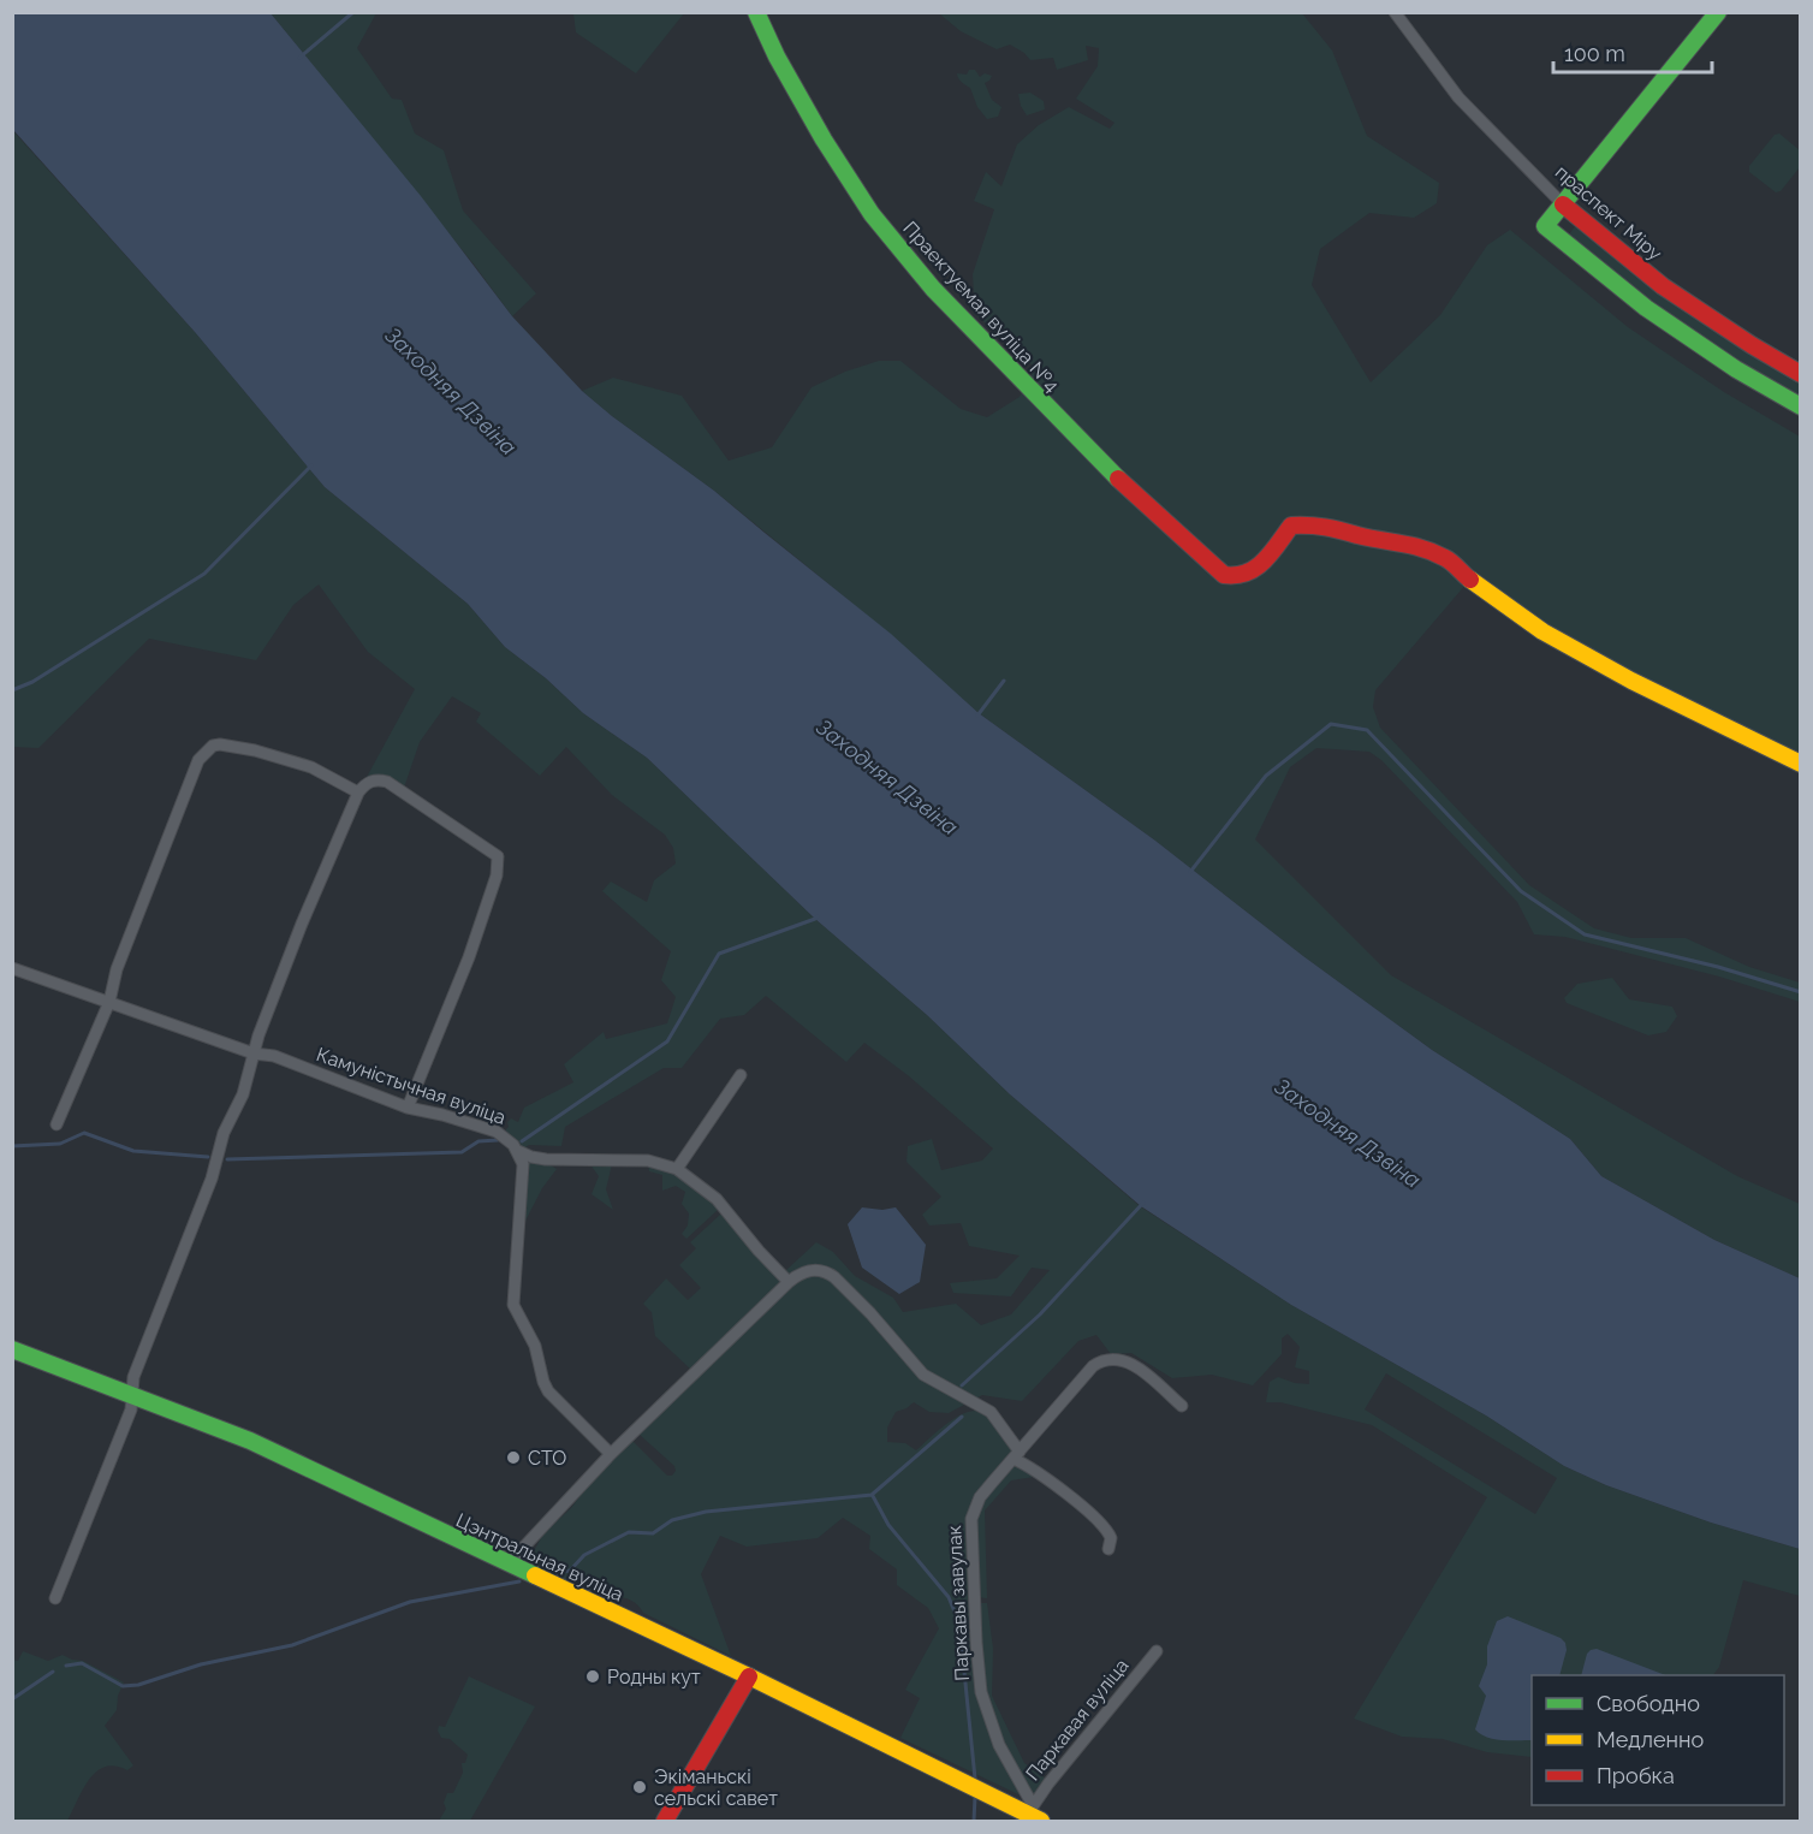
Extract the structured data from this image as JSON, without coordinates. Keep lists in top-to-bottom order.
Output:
{
  "streets": {
    "street": [
      "праспект Міру",
      "Праектуемая вуліца №4",
      "Камуністычная вуліца",
      "Цэнтральная вуліца",
      "Паркавы завулак",
      "Паркавая вуліца"
    ]
  },
  "crossings": [
    ["Цэнтральная вуліца", "Паркавы завулак"],
    ["Цэнтральная вуліца", "Паркавая вуліца"],
    ["Паркавы завулак", "Паркавая вуліца"]
  ],
  "water": ["Заходняя Дзвіна"],
  "places": ["СТО", "Родны кут", "Экіманьскі сельскі савет"],
  "legend": ["Свободно", "Медленно", "Пробка"],
  "scale_bar": "100 m"
}
